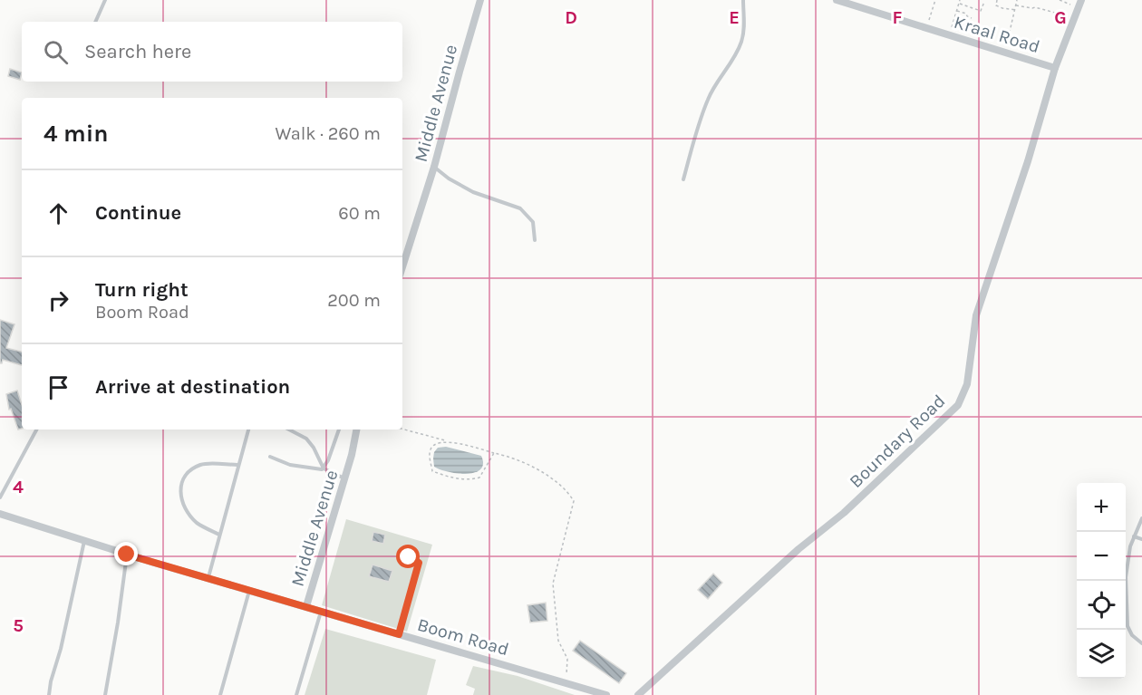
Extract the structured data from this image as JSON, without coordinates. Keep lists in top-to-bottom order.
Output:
{
  "streets": {
    "street": [
      "Kraal Road",
      "Middle Avenue",
      "Boundary Road",
      "Boom Road"
    ]
  },
  "crossings": [
    ["Kraal Road", "Boundary Road"],
    ["Middle Avenue", "Boom Road"]
  ],
  "page": {
    "search": "Search here",
    "heading": ["4 min", "Walk · 260 m"],
    "list": [
      ["Continue", "60 m"],
      ["Turn right", "Boom Road", "200 m"],
      "Arrive at destination"
    ],
    "map_buttons": ["+", "−"]
  },
  "grid": {
    "columns": [
      "D",
      "E",
      "F",
      "G"
    ],
    "rows": ["4", "5"]
  }
}
